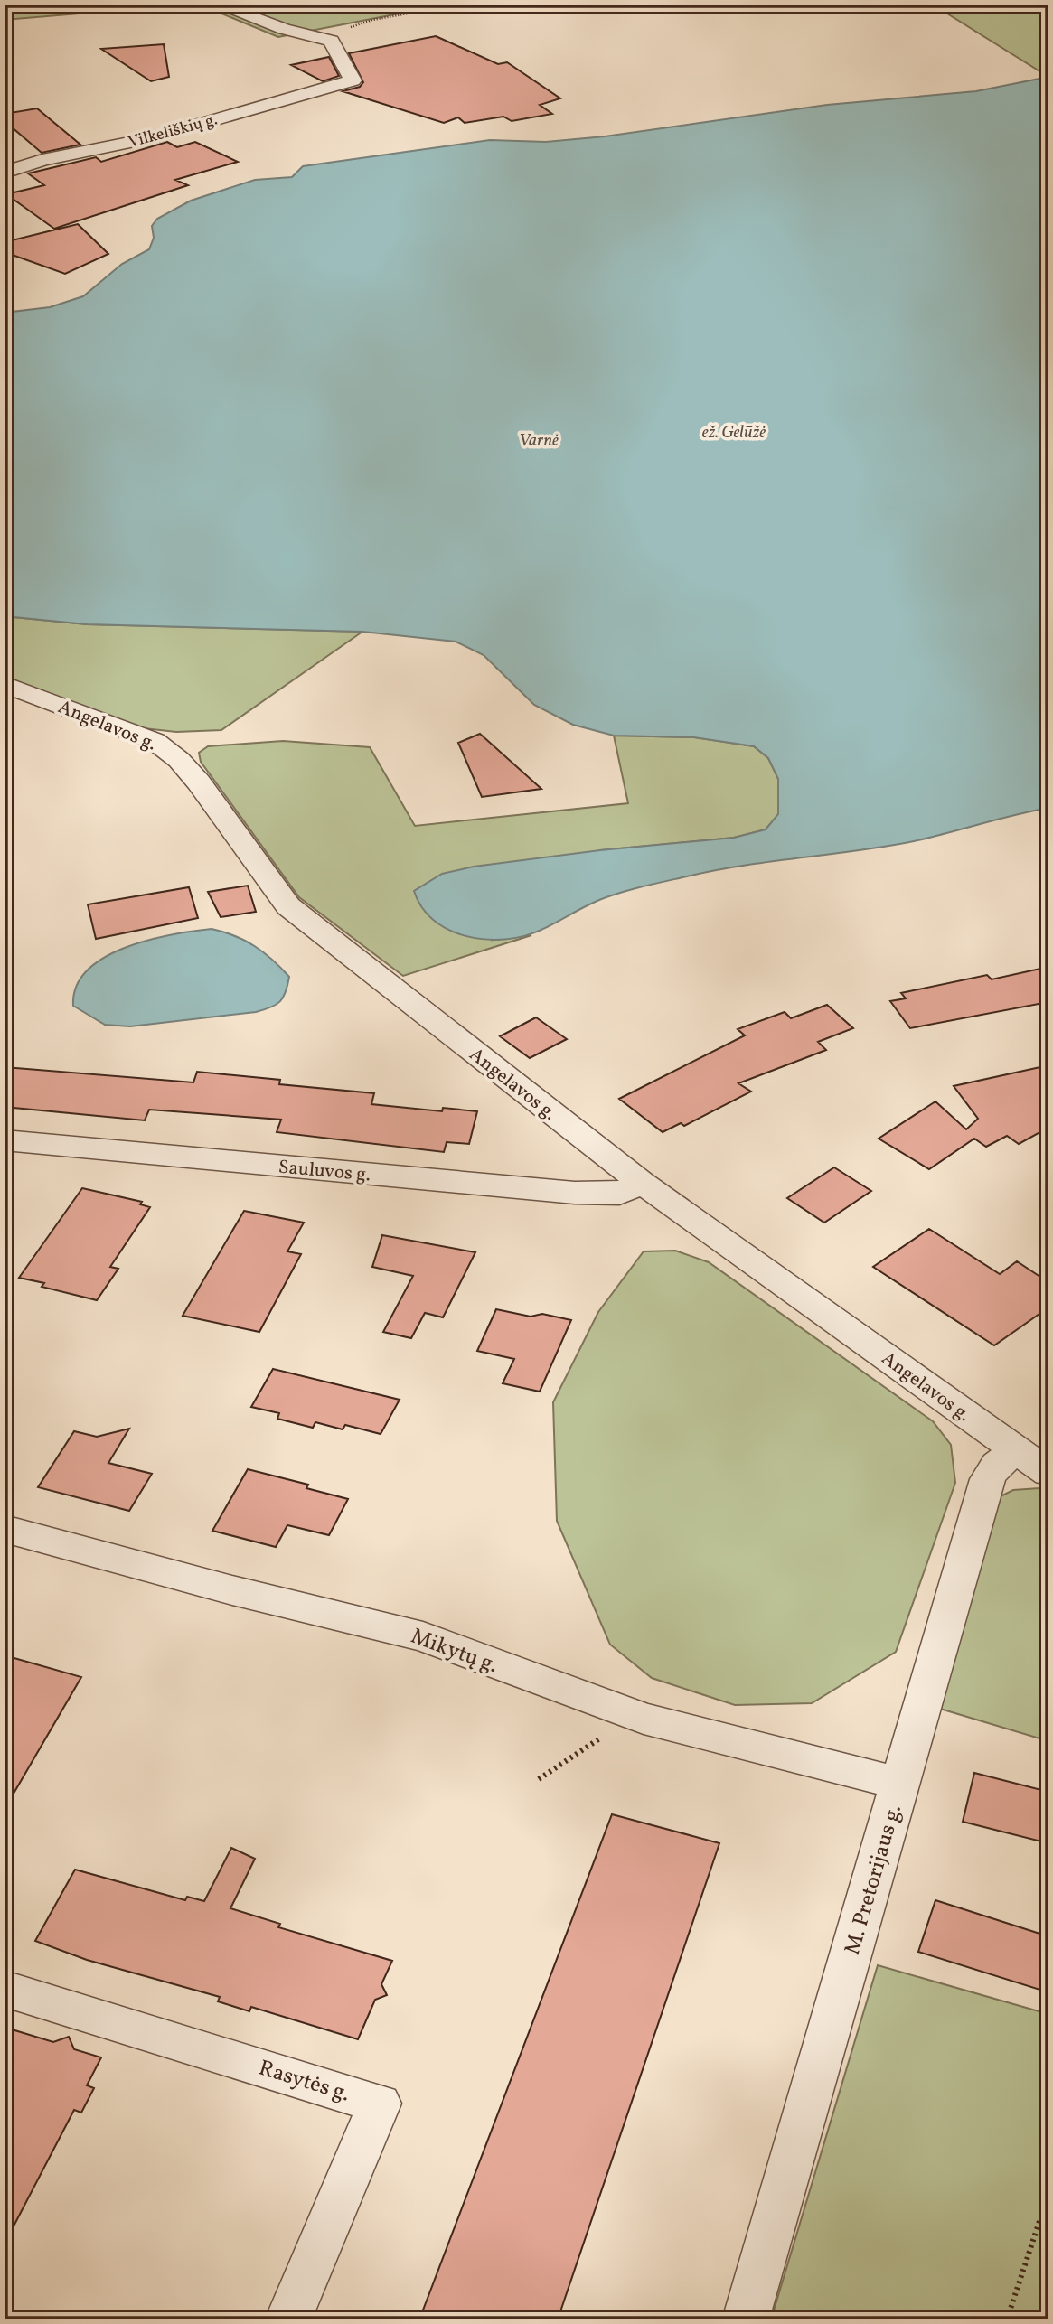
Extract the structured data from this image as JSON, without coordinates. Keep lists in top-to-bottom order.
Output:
{
  "streets": {
    "street": [
      "Vilkeliškių g.",
      "Angelavos g.",
      "Sauluvos g.",
      "Mikytų g.",
      "M. Pretorijaus g.",
      "Rasytės g."
    ]
  },
  "crossings": [
    ["Angelavos g.", "Sauluvos g."],
    ["Angelavos g.", "M. Pretorijaus g."],
    ["Mikytų g.", "M. Pretorijaus g."]
  ],
  "water": ["ež. Gelūžė", "Varnė"]
}
